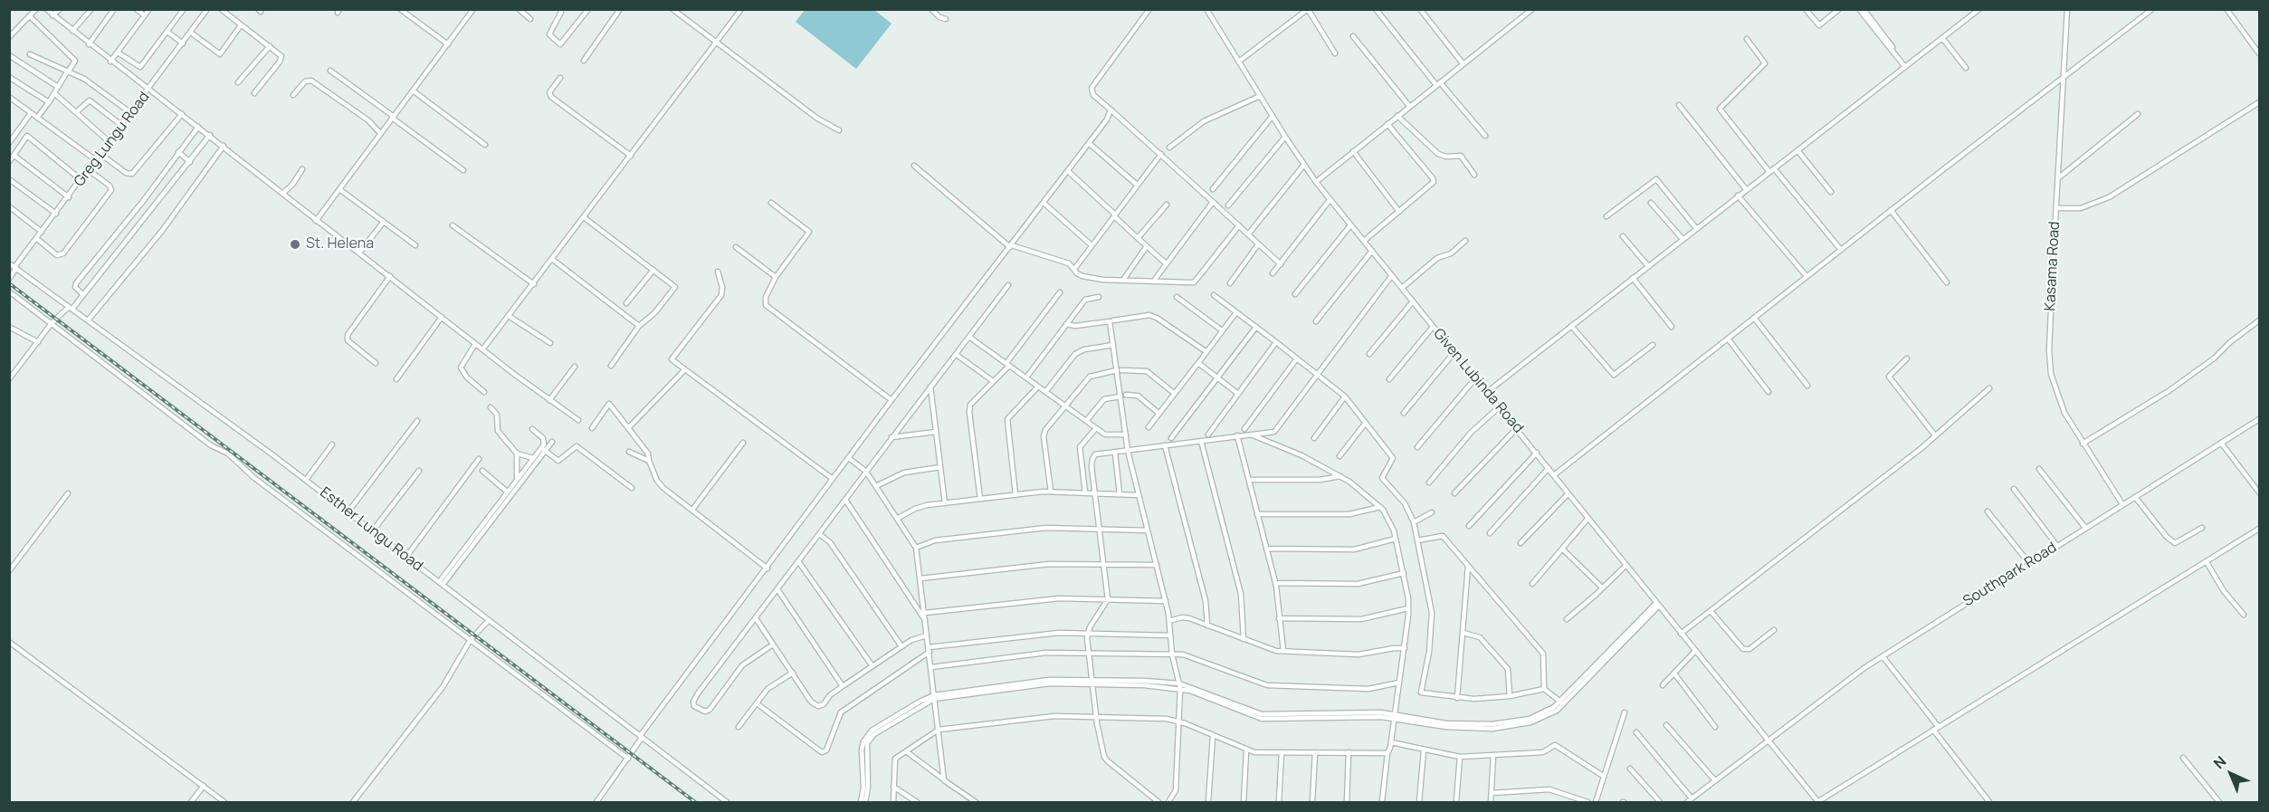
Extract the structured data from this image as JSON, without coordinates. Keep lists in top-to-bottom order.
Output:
{
  "streets": {
    "street": [
      "Greg Lungu Road",
      "Kasama Road",
      "Given Lubinda Road",
      "Esther Lungu Road",
      "Southpark Road"
    ]
  },
  "crossings": [
    ["Greg Lungu Road", "Esther Lungu Road"],
    ["Kasama Road", "Southpark Road"],
    ["Given Lubinda Road", "Southpark Road"]
  ],
  "places": ["St. Helena"],
  "north": "top left"
}
